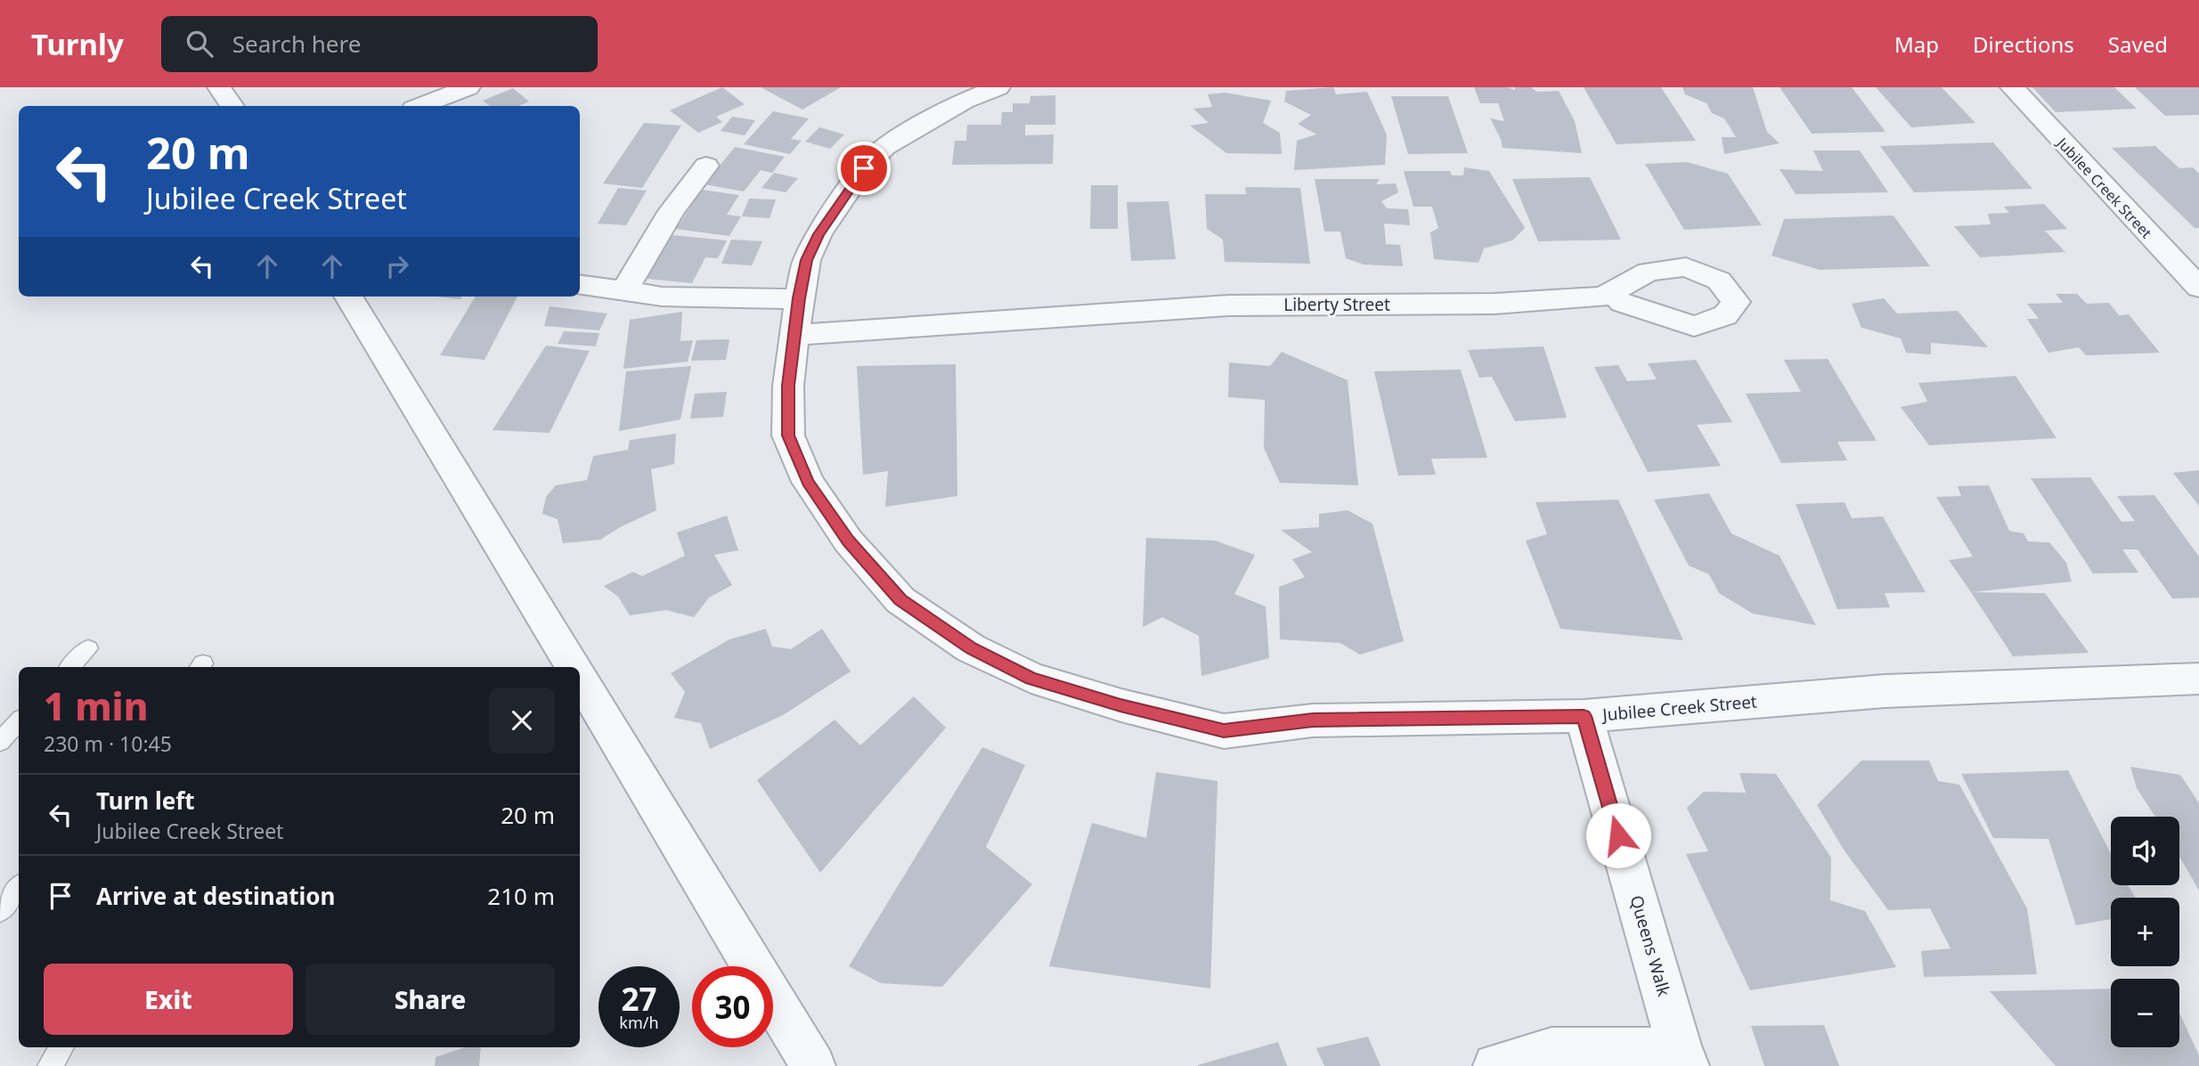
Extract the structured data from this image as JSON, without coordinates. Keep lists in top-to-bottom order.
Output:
{
  "streets": {
    "street": ["Jubilee Creek Street", "Liberty Street", "Queens Walk"]
  },
  "crossings": [
    ["Jubilee Creek Street", "Liberty Street"],
    ["Jubilee Creek Street", "Queens Walk"]
  ],
  "page": {
    "header": "Turnly",
    "search": "Search here",
    "nav": ["Map", "Directions", "Saved"],
    "turn": ["20 m", "Jubilee Creek Street"],
    "heading": ["1 min", "230 m · 10:45"],
    "list": [
      {
        "name": "Turn left",
        "note": "Jubilee Creek Street",
        "value": "20 m"
      },
      {
        "name": "Arrive at destination",
        "value": "210 m"
      }
    ],
    "map_buttons": ["+", "−"],
    "buttons": ["Exit", "Share"],
    "speed": "27 km/h",
    "limit": "30"
  }
}
